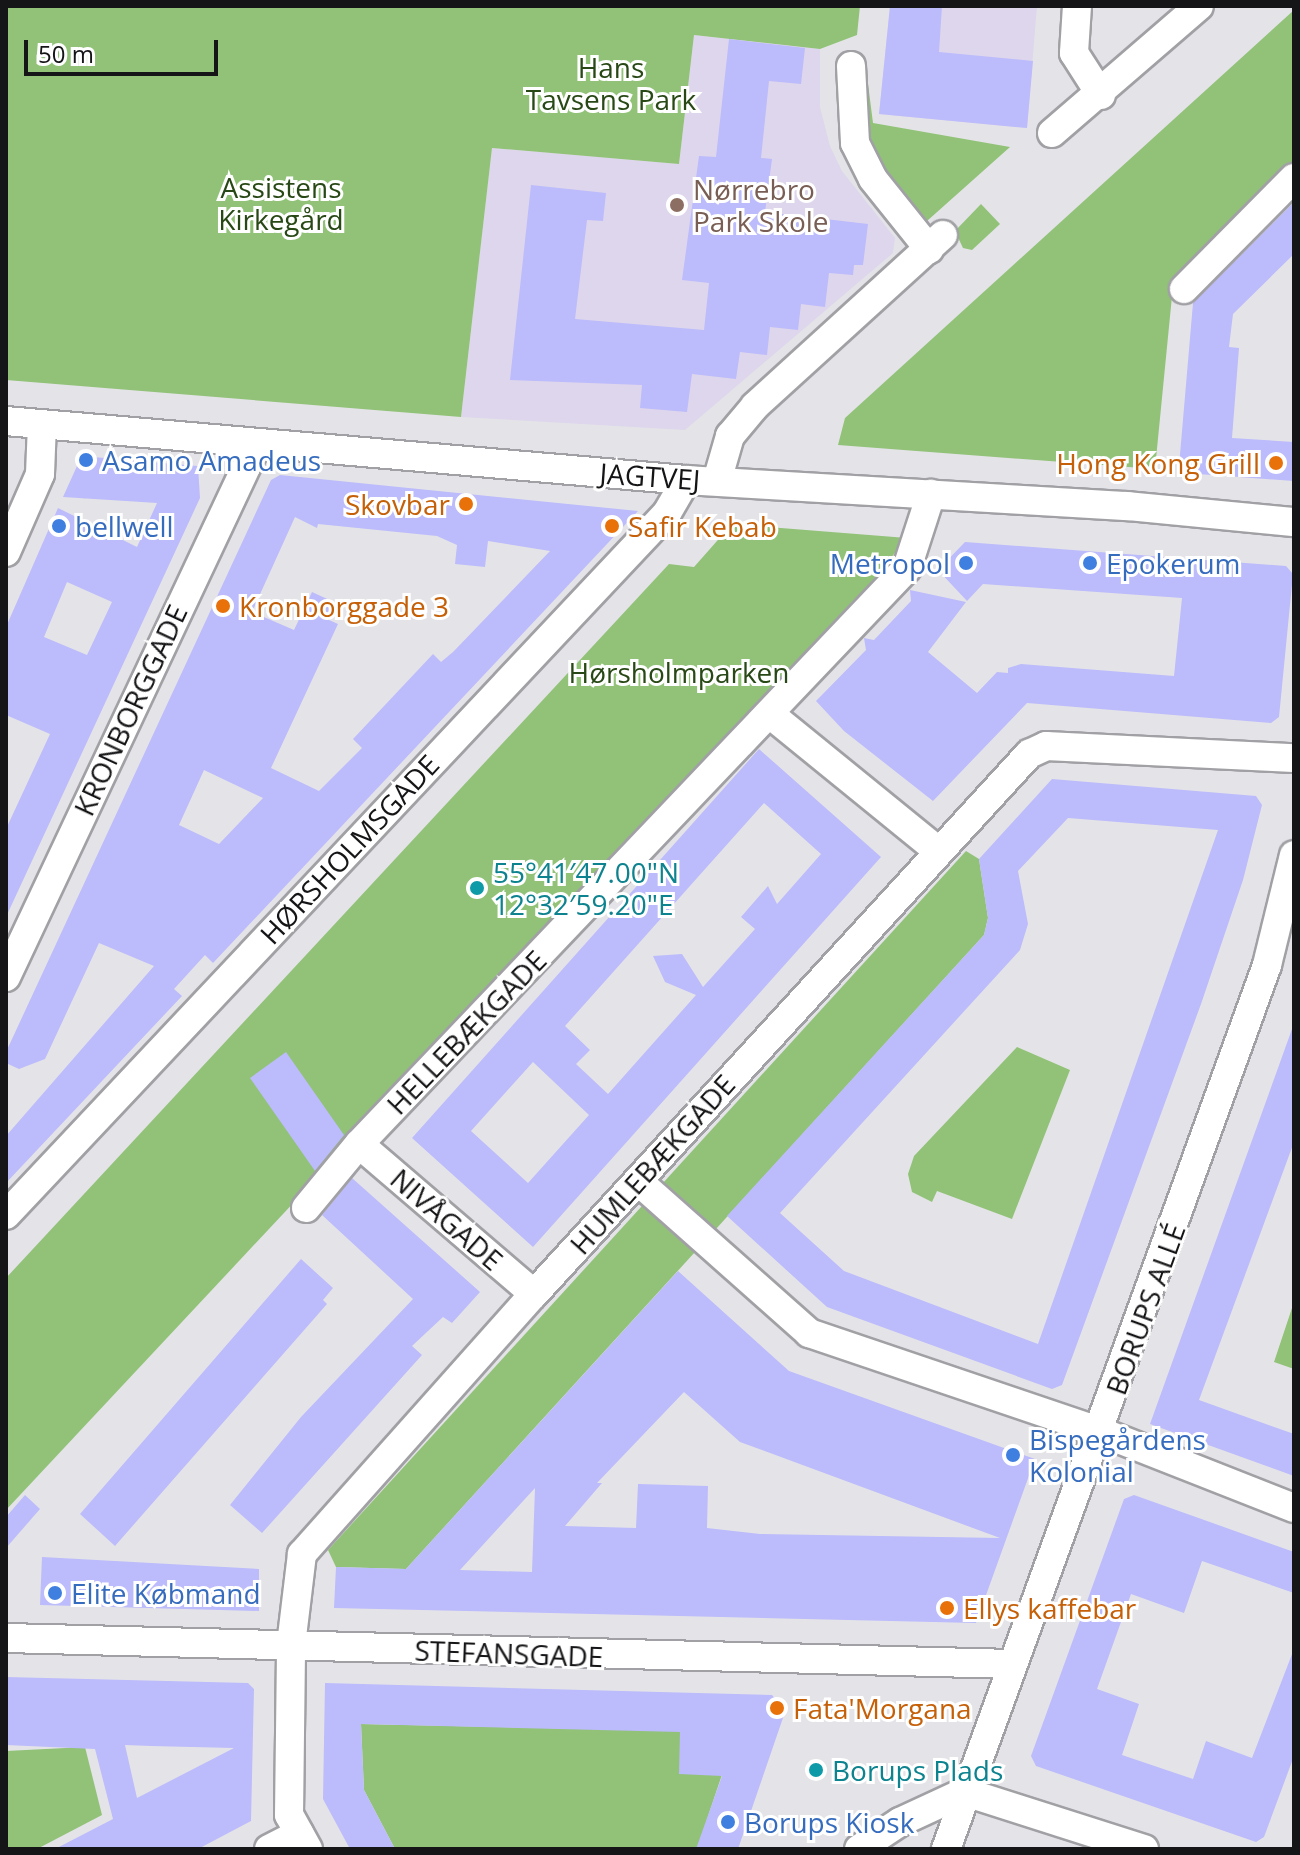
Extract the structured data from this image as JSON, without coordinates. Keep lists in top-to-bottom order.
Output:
{
  "streets": {
    "street": [
      "JAGTVEJ",
      "KRONBORGGADE",
      "HØRSHOLMSGADE",
      "HELLEBÆKGADE",
      "HUMLEBÆKGADE",
      "NIVÅGADE",
      "BORUPS ALLÉ",
      "STEFANSGADE"
    ]
  },
  "crossings": [
    ["JAGTVEJ", "KRONBORGGADE"],
    ["JAGTVEJ", "HØRSHOLMSGADE"],
    ["JAGTVEJ", "HELLEBÆKGADE"],
    ["HELLEBÆKGADE", "NIVÅGADE"],
    ["HUMLEBÆKGADE", "NIVÅGADE"],
    ["HUMLEBÆKGADE", "STEFANSGADE"],
    ["BORUPS ALLÉ", "STEFANSGADE"]
  ],
  "parks": ["Hans Tavsens Park", "Assistens Kirkegård", "Hørsholmparken"],
  "places": [
    "Nørrebro Park Skole",
    "Asamo Amadeus",
    "Hong Kong Grill",
    "Skovbar",
    "bellwell",
    "Safir Kebab",
    "Metropol",
    "Epokerum",
    "Kronborggade 3",
    "55°41′47.00\"N 12°32′59.20\"E",
    "Bispegårdens Kolonial",
    "Elite Købmand",
    "Ellys kaffebar",
    "Fata'Morgana",
    "Borups Plads",
    "Borups Kiosk"
  ],
  "scale_bar": "50 m"
}
